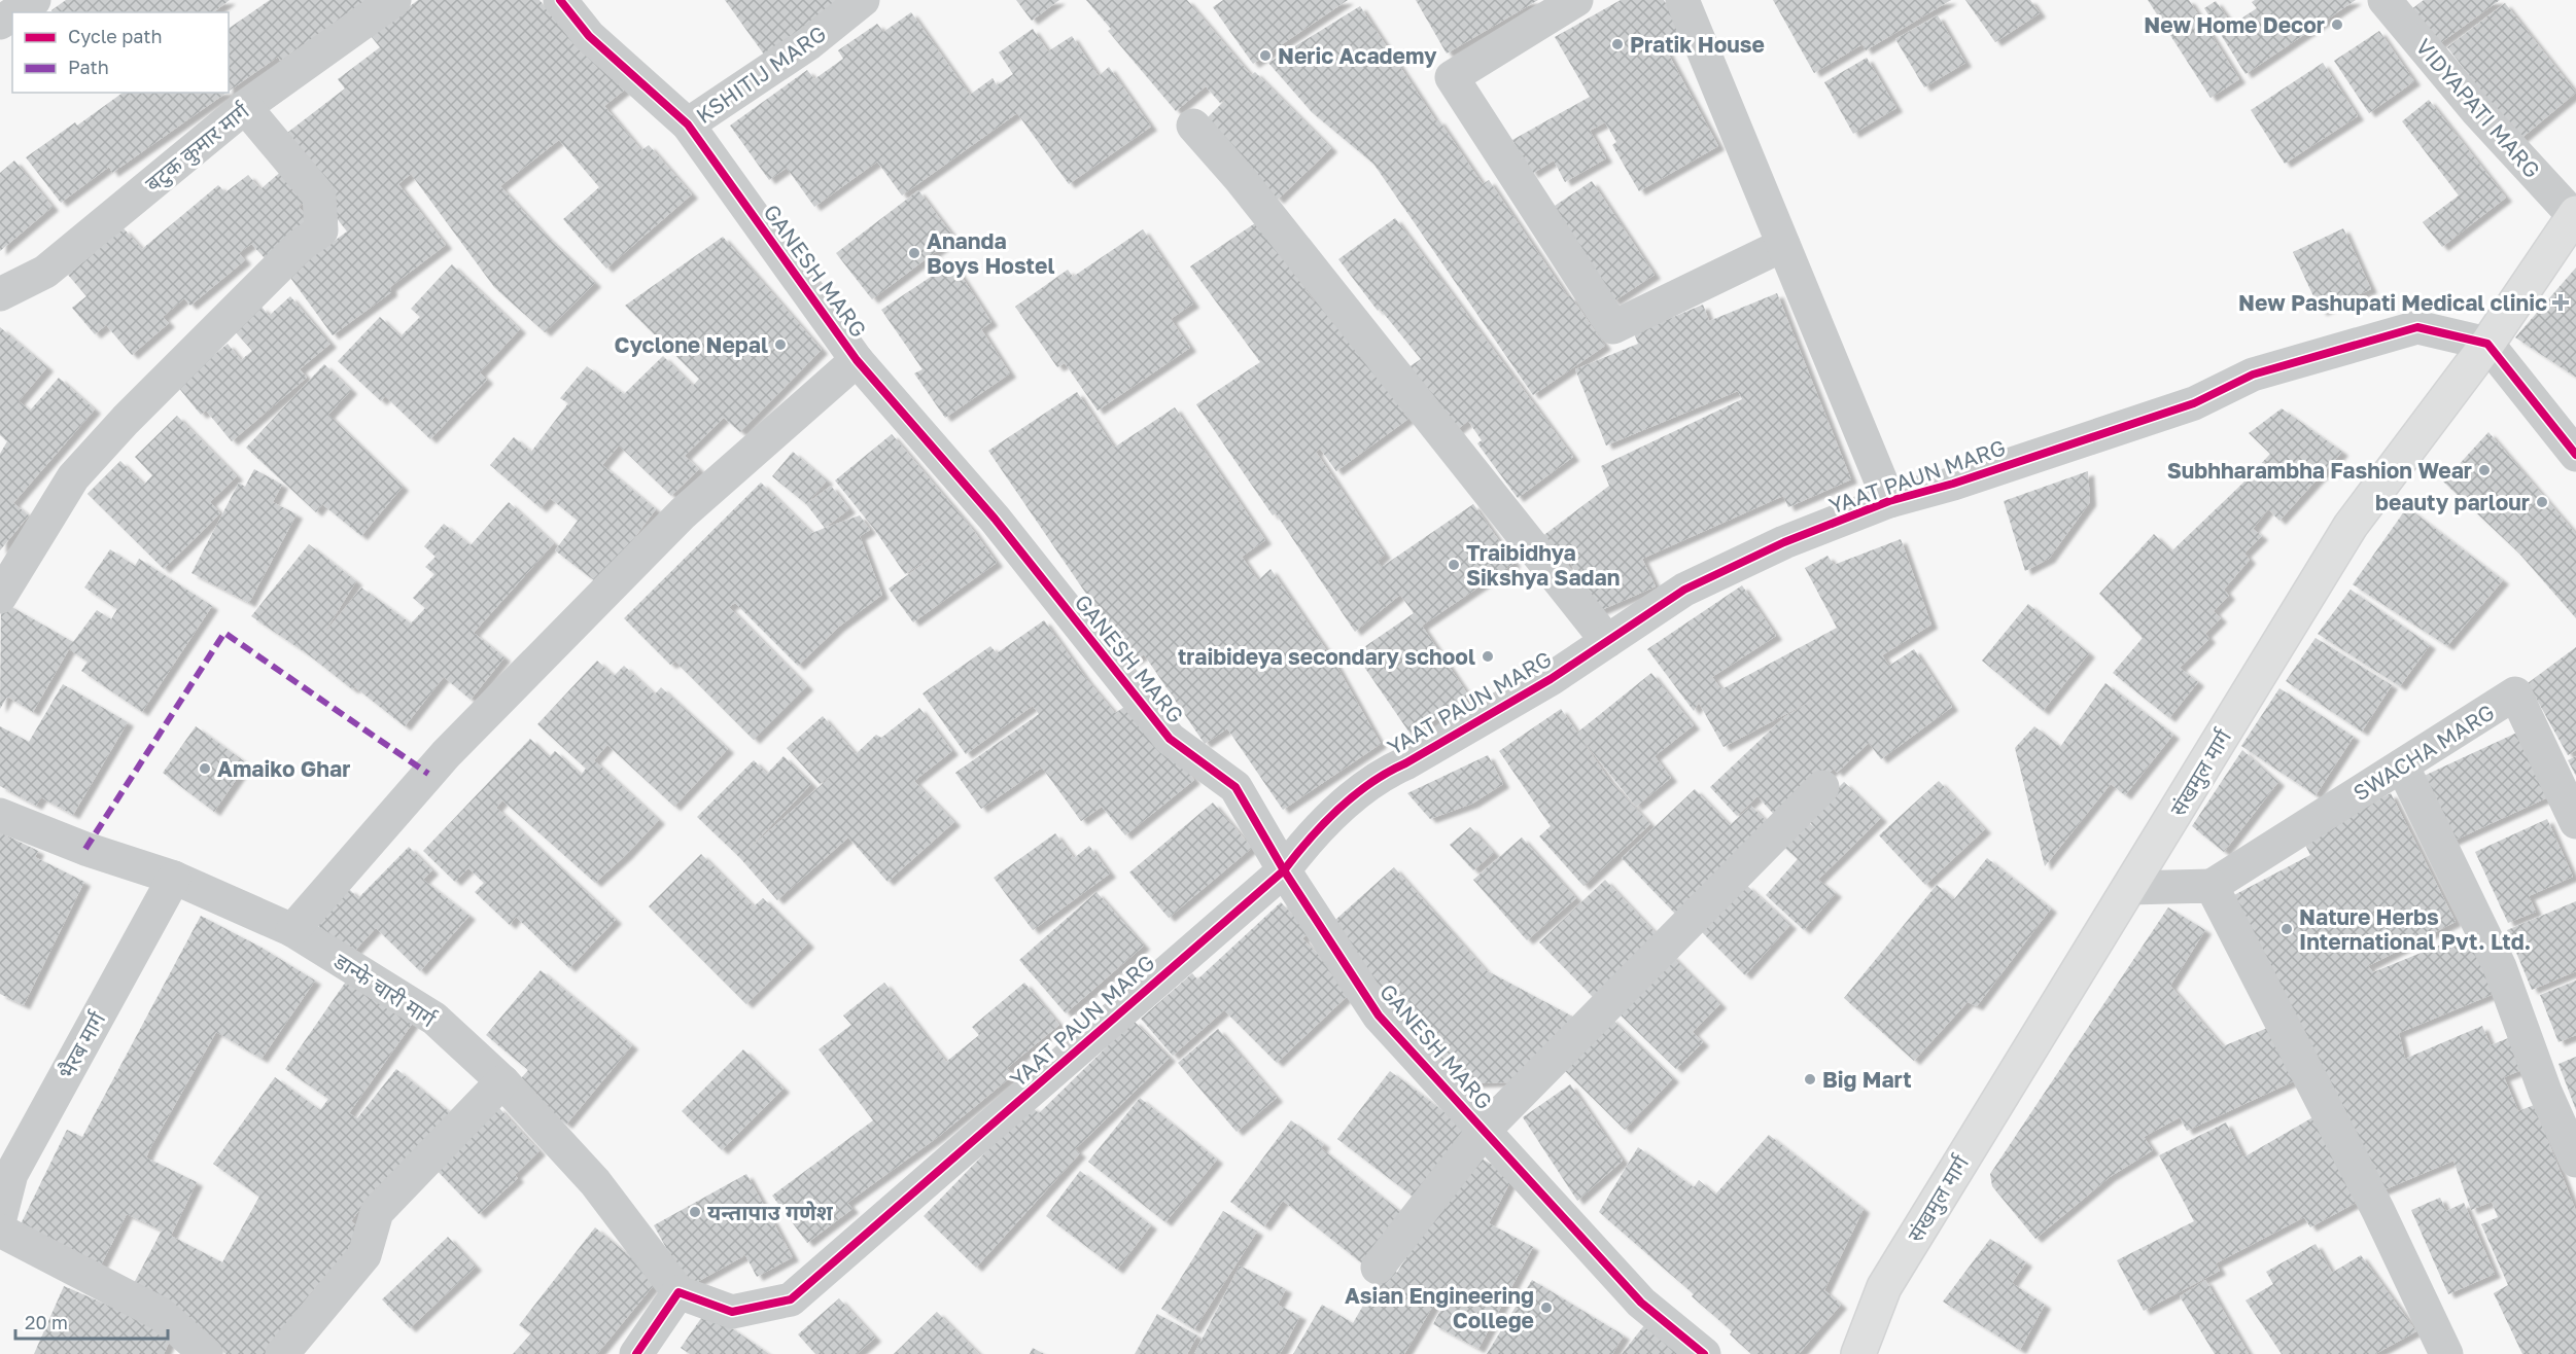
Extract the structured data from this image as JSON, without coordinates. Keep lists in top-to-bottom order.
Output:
{
  "streets": {
    "main road": ["संखमुल मार्ग"],
    "street": [
      "KSHITIJ MARG",
      "VIDYAPATI MARG",
      "बटुक कुमार मार्ग",
      "GANESH MARG",
      "YAAT PAUN MARG",
      "SWACHA MARG",
      "डान्फे चारी मार्ग",
      "भैरब मार्ग"
    ]
  },
  "crossings": [
    ["KSHITIJ MARG", "GANESH MARG"],
    ["VIDYAPATI MARG", "संखमुल मार्ग"],
    ["GANESH MARG", "YAAT PAUN MARG"],
    ["YAAT PAUN MARG", "संखमुल मार्ग"],
    ["YAAT PAUN MARG", "डान्फे चारी मार्ग"],
    ["डान्फे चारी मार्ग", "भैरब मार्ग"]
  ],
  "places": {
    "other": [
      "New Home Decor",
      "Pratik House",
      "Neric Academy",
      "Ananda Boys Hostel",
      "Cyclone Nepal",
      "Subhharambha Fashion Wear",
      "beauty parlour",
      "Traibidhya Sikshya Sadan",
      "traibideya secondary school",
      "Amaiko Ghar",
      "Nature Herbs International Pvt. Ltd.",
      "Big Mart",
      "यन्तापाउ गणेश",
      "Asian Engineering College"
    ],
    "health": ["New Pashupati Medical clinic"]
  },
  "legend": ["Cycle path", "Path"],
  "scale_bar": "20 m"
}
